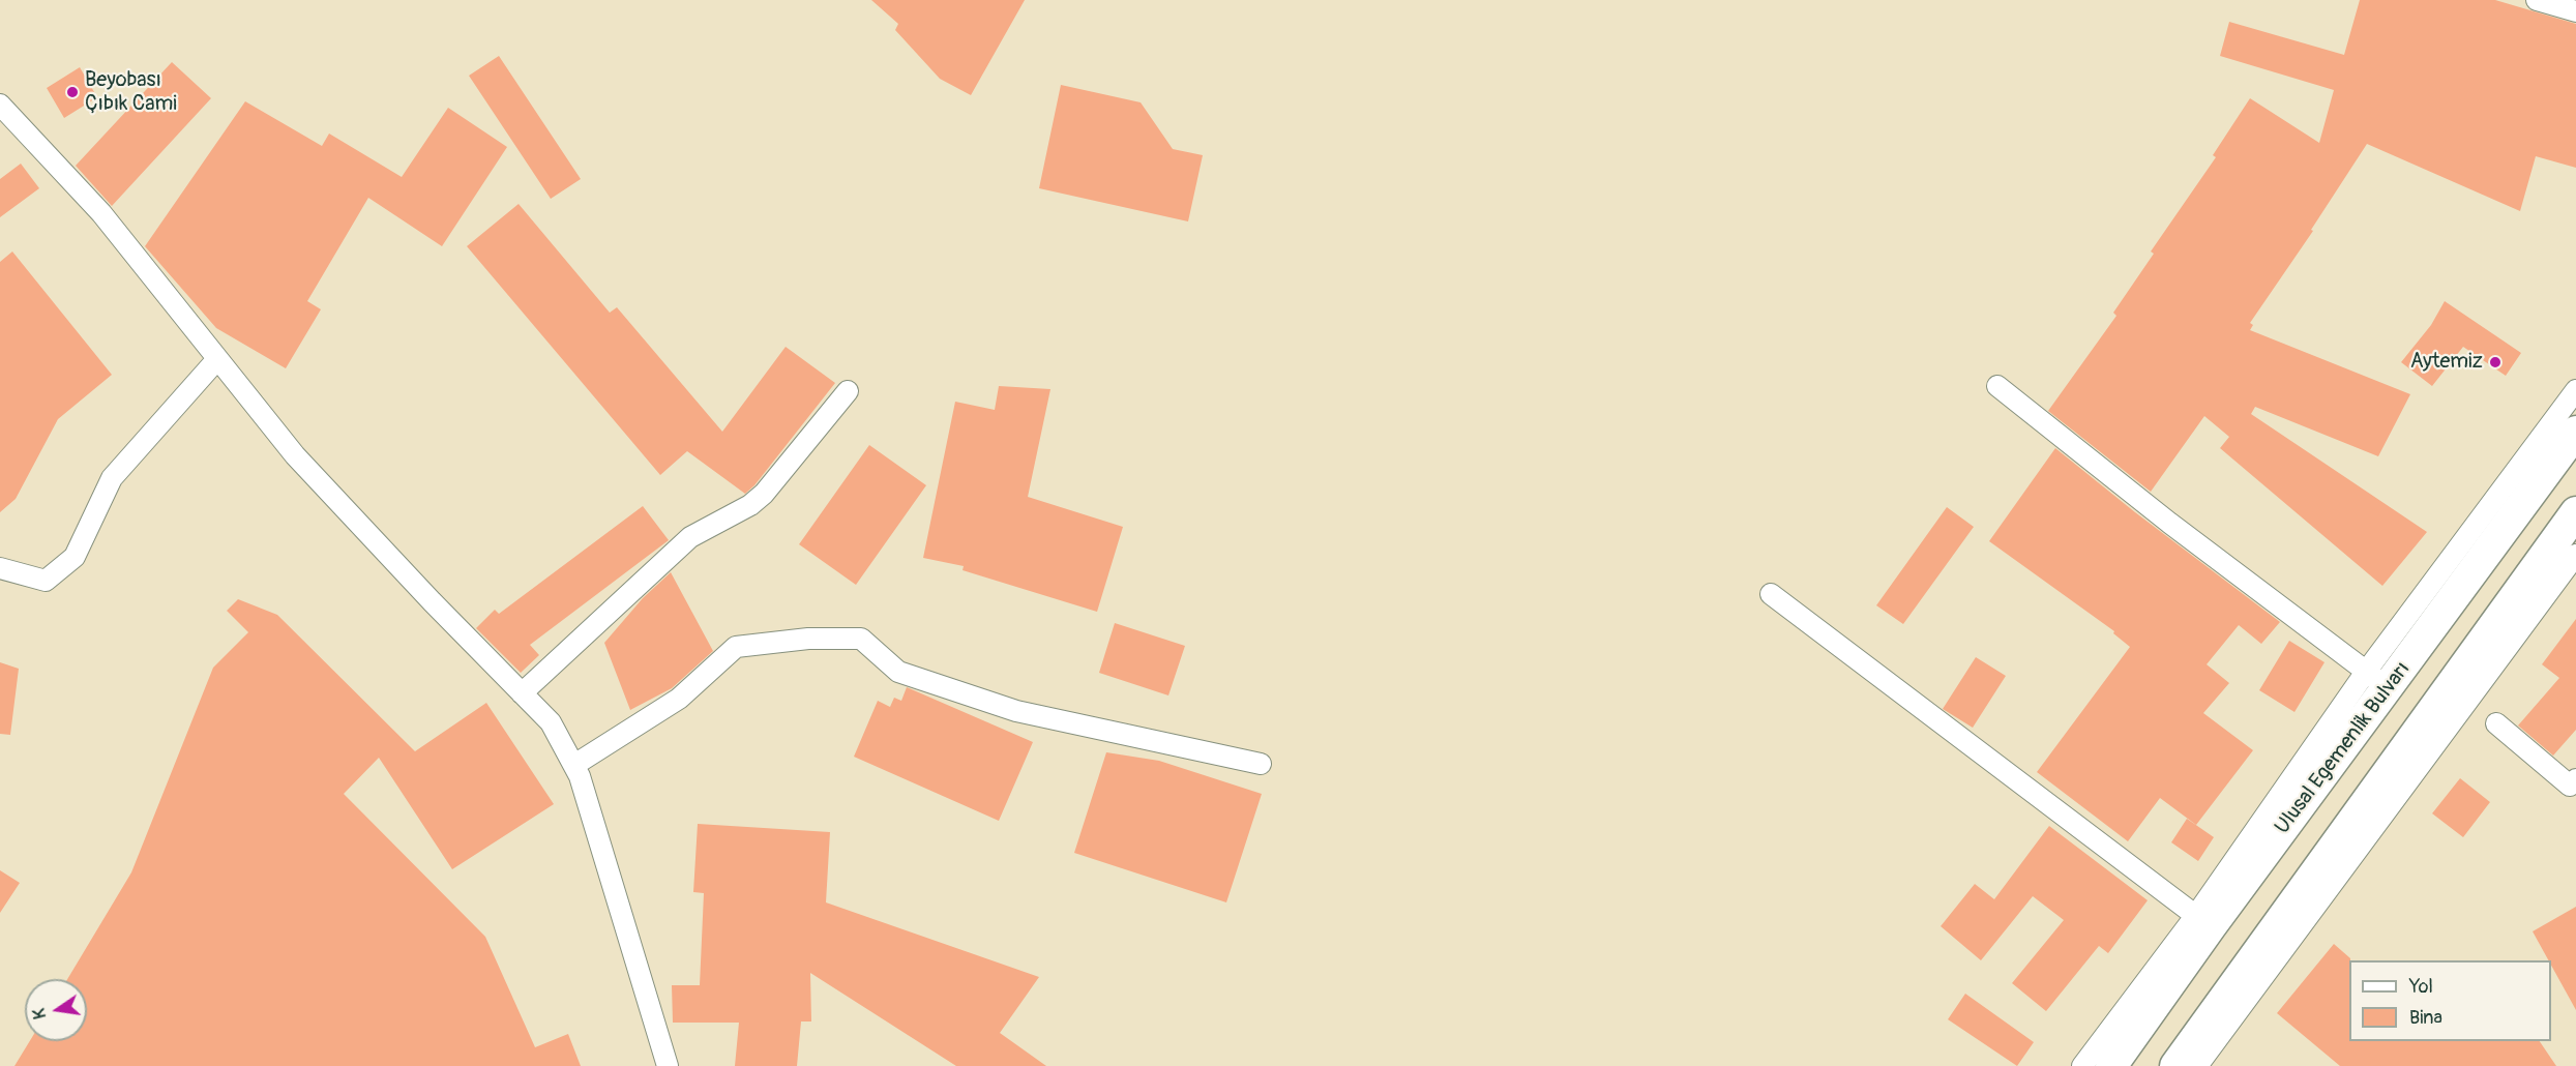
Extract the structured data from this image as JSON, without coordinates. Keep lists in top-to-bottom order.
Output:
{
  "streets": {
    "highway": ["Ulusal Egemenlik Bulvarı"]
  },
  "places": ["Beyobası Çıbık Cami", "Aytemiz"],
  "legend": ["Yol", "Bina"],
  "north": "left"
}
